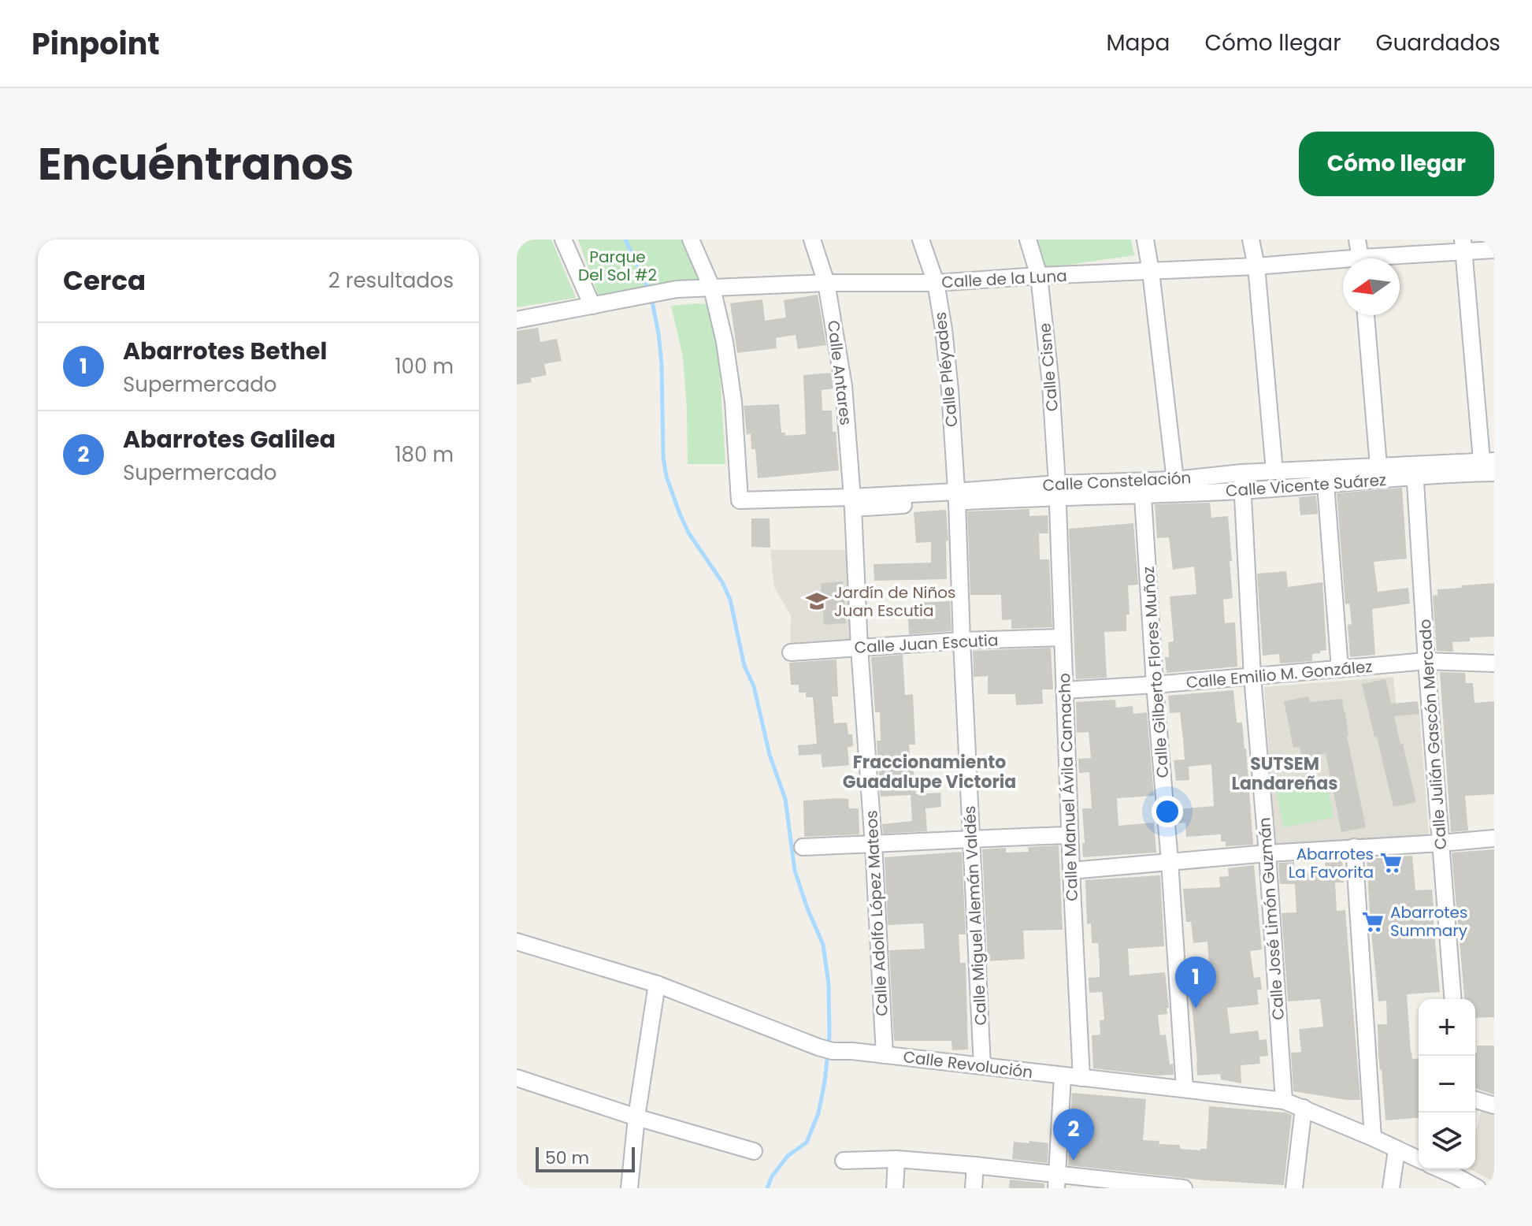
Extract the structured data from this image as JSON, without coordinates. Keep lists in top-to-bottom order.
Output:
{
  "streets": {
    "street": [
      "Calle de la Luna",
      "Calle Cisne",
      "Calle Pléyades",
      "Calle Antares",
      "Calle Constelación",
      "Calle Vicente Suárez",
      "Calle Juan Escutia",
      "Calle Gilberto Flores Muñoz",
      "Calle Emilio M. González",
      "Calle Julián Gascón Mercado",
      "Calle Manuel Ávila Camacho",
      "Calle Adolfo López Mateos",
      "Calle Miguel Alemán Valdés",
      "Calle José Limón Guzmán",
      "Calle Revolución"
    ]
  },
  "crossings": [
    ["Calle de la Luna", "Calle Cisne"],
    ["Calle de la Luna", "Calle Pléyades"],
    ["Calle de la Luna", "Calle Antares"],
    ["Calle de la Luna", "Calle Constelación"],
    ["Calle Cisne", "Calle Constelación"],
    ["Calle Cisne", "Calle Manuel Ávila Camacho"],
    ["Calle Pléyades", "Calle Constelación"],
    ["Calle Pléyades", "Calle Miguel Alemán Valdés"],
    ["Calle Antares", "Calle Constelación"],
    ["Calle Antares", "Calle Adolfo López Mateos"],
    ["Calle Constelación", "Calle Vicente Suárez"],
    ["Calle Constelación", "Calle Gilberto Flores Muñoz"],
    ["Calle Constelación", "Calle Julián Gascón Mercado"],
    ["Calle Constelación", "Calle Manuel Ávila Camacho"],
    ["Calle Constelación", "Calle Adolfo López Mateos"],
    ["Calle Constelación", "Calle Miguel Alemán Valdés"],
    ["Calle Constelación", "Calle José Limón Guzmán"],
    ["Calle Vicente Suárez", "Calle Gilberto Flores Muñoz"],
    ["Calle Vicente Suárez", "Calle Julián Gascón Mercado"],
    ["Calle Vicente Suárez", "Calle José Limón Guzmán"],
    ["Calle Juan Escutia", "Calle Manuel Ávila Camacho"],
    ["Calle Juan Escutia", "Calle Adolfo López Mateos"],
    ["Calle Juan Escutia", "Calle Miguel Alemán Valdés"],
    ["Calle Gilberto Flores Muñoz", "Calle Emilio M. González"],
    ["Calle Gilberto Flores Muñoz", "Calle Revolución"],
    ["Calle Emilio M. González", "Calle Julián Gascón Mercado"],
    ["Calle Emilio M. González", "Calle Manuel Ávila Camacho"],
    ["Calle Emilio M. González", "Calle José Limón Guzmán"],
    ["Calle Manuel Ávila Camacho", "Calle Revolución"],
    ["Calle Adolfo López Mateos", "Calle Revolución"],
    ["Calle Miguel Alemán Valdés", "Calle Revolución"],
    ["Calle José Limón Guzmán", "Calle Revolución"]
  ],
  "districts": ["Fraccionamiento Guadalupe Victoria", "SUTSEM Landareñas"],
  "parks": ["Parque Del Sol #2"],
  "places": {
    "school or university": ["Jardín de Niños Juan Escutia"],
    "supermarket": ["Abarrotes La Favorita", "Abarrotes Summary"]
  },
  "scale_bar": "50 m",
  "north": "left",
  "page": {
    "header": "Pinpoint",
    "nav": ["Mapa", "Cómo llegar", "Guardados"],
    "title": "Encuéntranos",
    "buttons": "Cómo llegar",
    "heading": ["Cerca", "2 resultados"],
    "list": [
      {
        "mark": "1",
        "name": "Abarrotes Bethel",
        "note": "Supermercado",
        "value": "100 m"
      },
      {
        "mark": "2",
        "name": "Abarrotes Galilea",
        "note": "Supermercado",
        "value": "180 m"
      }
    ],
    "pins": ["1", "2"],
    "map_buttons": ["+", "−"],
    "scale": "50 m"
  }
}
